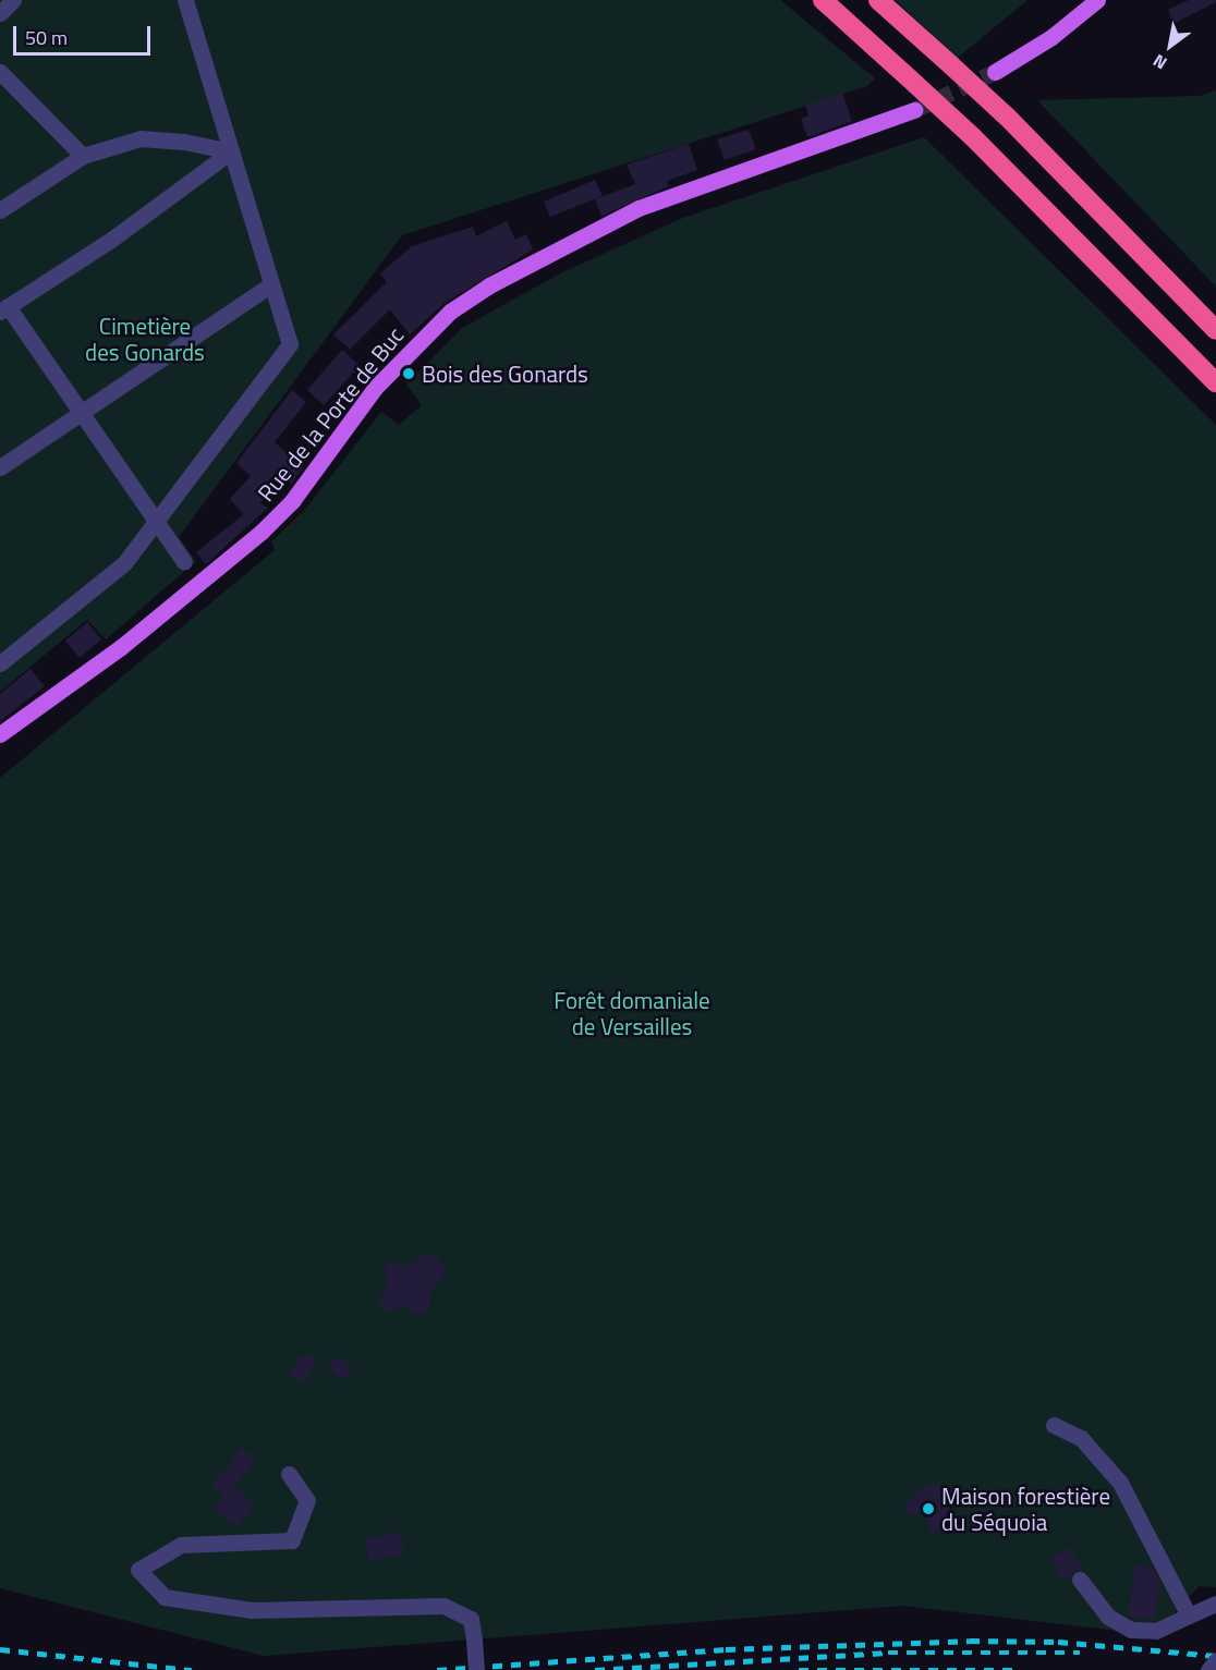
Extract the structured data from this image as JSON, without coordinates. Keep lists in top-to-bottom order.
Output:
{
  "streets": {
    "main road": ["Rue de la Porte de Buc"]
  },
  "parks": ["Cimetière des Gonards", "Forêt domaniale de Versailles"],
  "places": ["Bois des Gonards", "Maison forestière du Séquoia"],
  "scale_bar": "50 m",
  "north": "bottom left"
}
